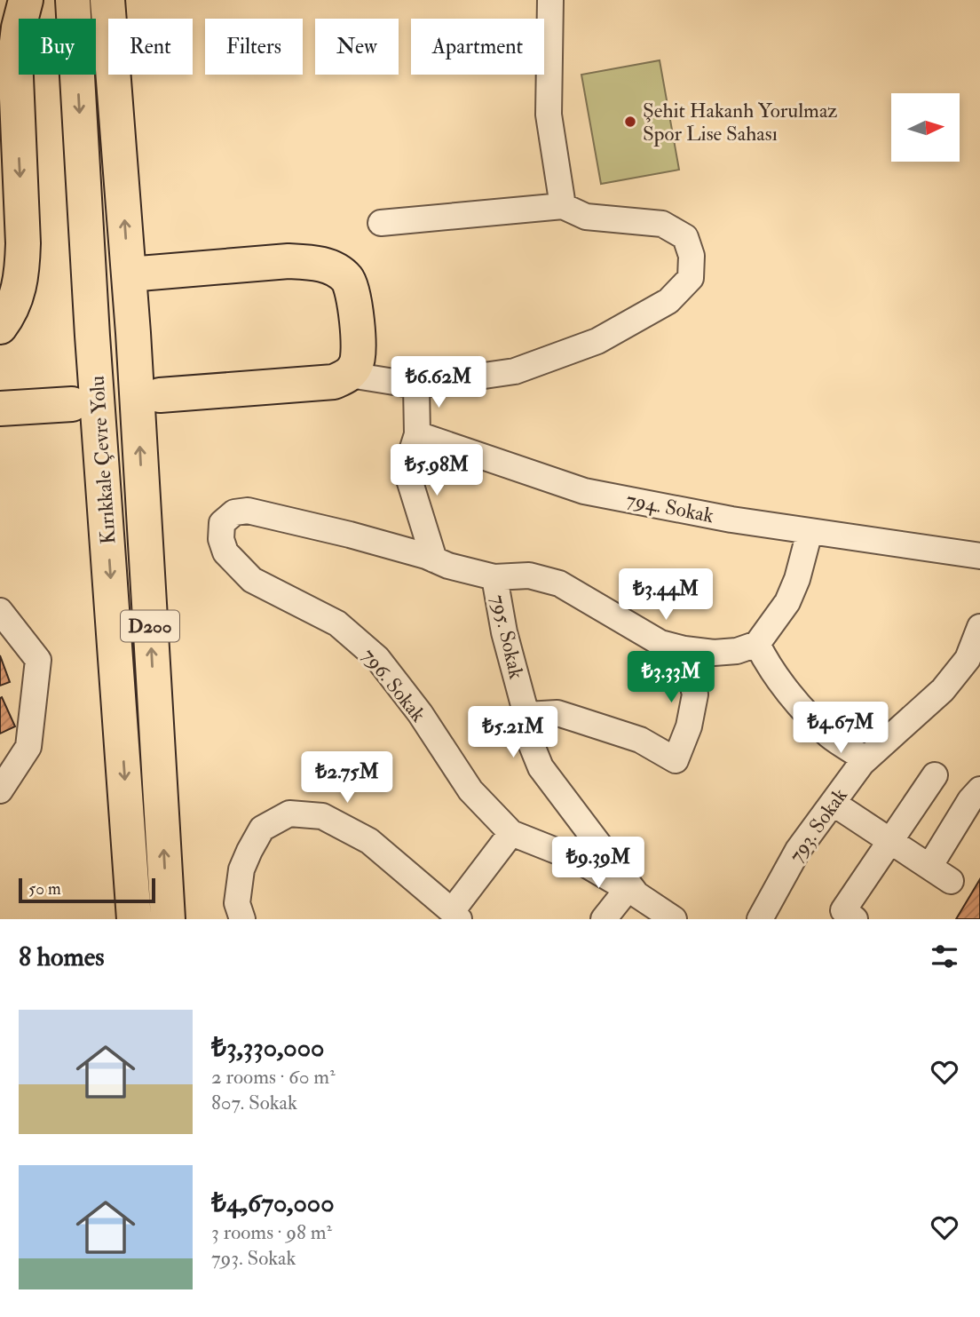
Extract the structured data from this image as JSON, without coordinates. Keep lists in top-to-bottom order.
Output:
{
  "streets": {
    "highway": ["Kırıkkale Çevre Yolu", "D200"],
    "street": [
      "794. Sokak",
      "795. Sokak",
      "796. Sokak",
      "793. Sokak"
    ]
  },
  "crossings": [
    ["795. Sokak", "796. Sokak"]
  ],
  "places": ["Şehit Hakanh Yorulmaz Spor Lise Sahası"],
  "scale_bar": "50 m",
  "north": "right",
  "page": {
    "chip": [
      "Buy",
      "Rent",
      "Filters",
      "New",
      "Apartment"
    ],
    "price": [
      "₺6.62M",
      "₺5.98M",
      "₺3.44M",
      "₺3.33M",
      "₺4.67M",
      "₺5.21M",
      "₺2.75M",
      "₺9.39M"
    ],
    "scale": "50 m",
    "heading": "8 homes",
    "list": [
      {
        "name": "₺3,330,000",
        "note": "2 rooms · 60 m² · 807. Sokak"
      },
      {
        "name": "₺4,670,000",
        "note": "3 rooms · 98 m² · 793. Sokak"
      }
    ]
  }
}
